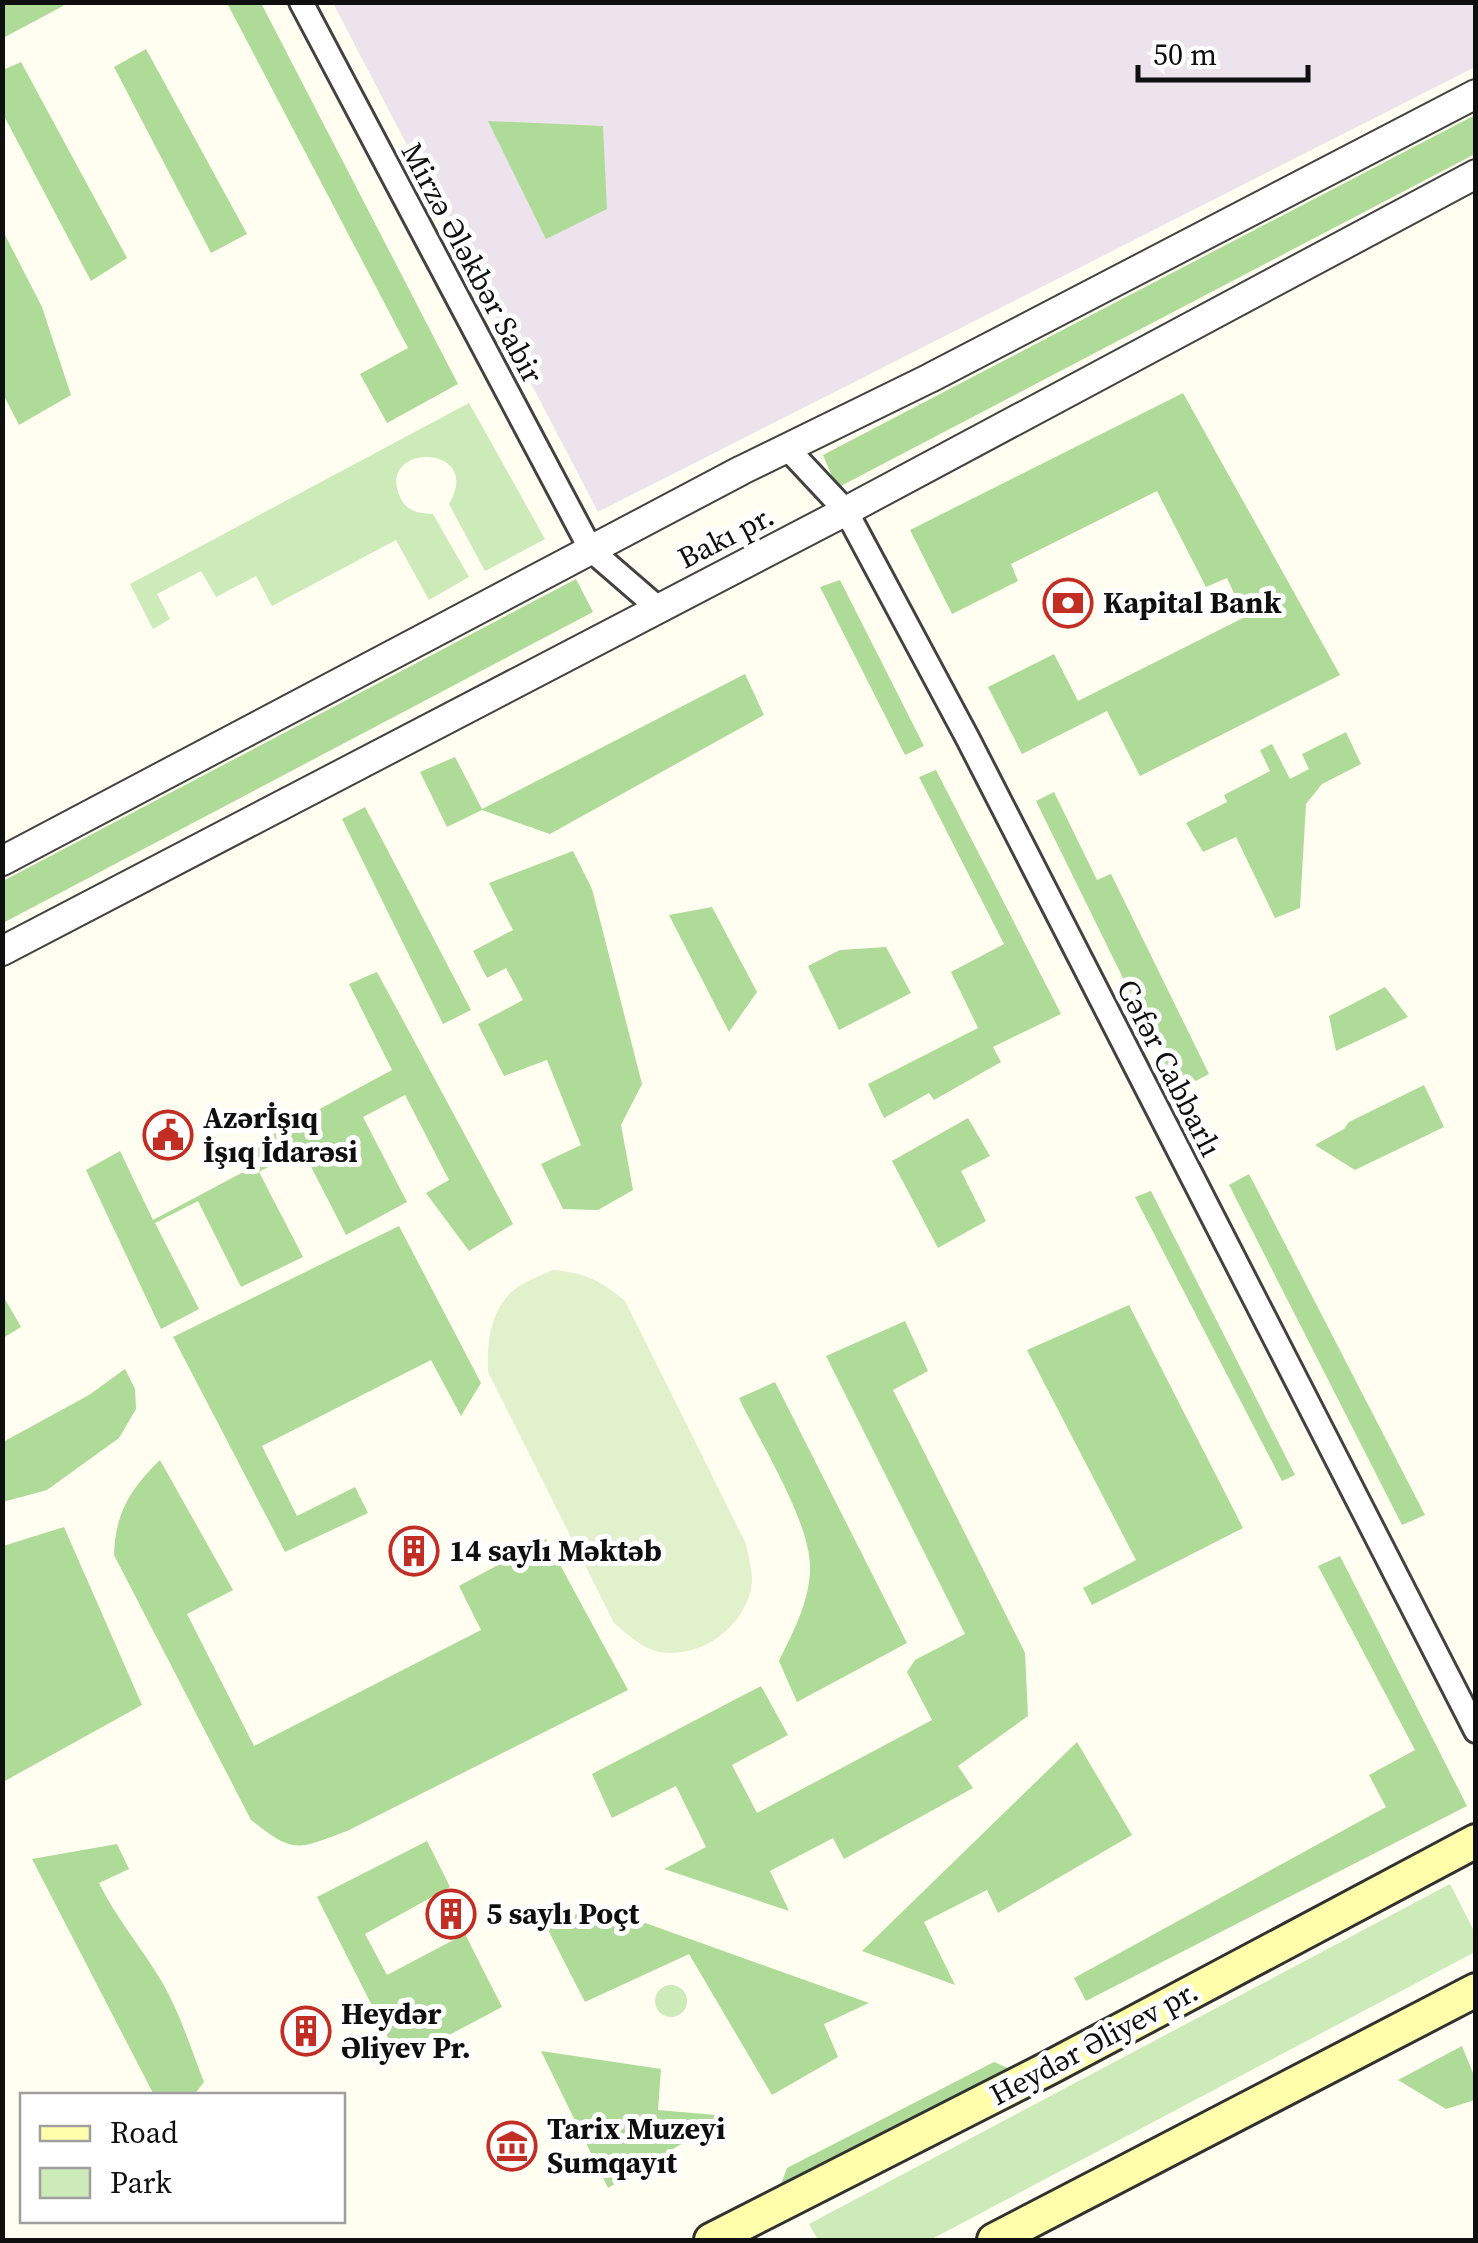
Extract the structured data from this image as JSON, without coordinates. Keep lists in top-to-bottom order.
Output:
{
  "streets": {
    "main road": ["Heydər Əliyev pr."],
    "street": ["Mirzə Ələkbər Sabir", "Bakı pr.", "Cəfər Cabbarlı"]
  },
  "crossings": [
    ["Mirzə Ələkbər Sabir", "Bakı pr."],
    ["Bakı pr.", "Cəfər Cabbarlı"]
  ],
  "places": {
    "bank": ["Kapital Bank"],
    "public building": ["Azərİşıq İşıq İdarəsi"],
    "building": ["14 saylı Məktəb", "5 saylı Poçt", "Heydər Əliyev Pr."],
    "museum": ["Tarix Muzeyi Sumqayıt"]
  },
  "legend": ["Road", "Park"],
  "scale_bar": "50 m"
}
